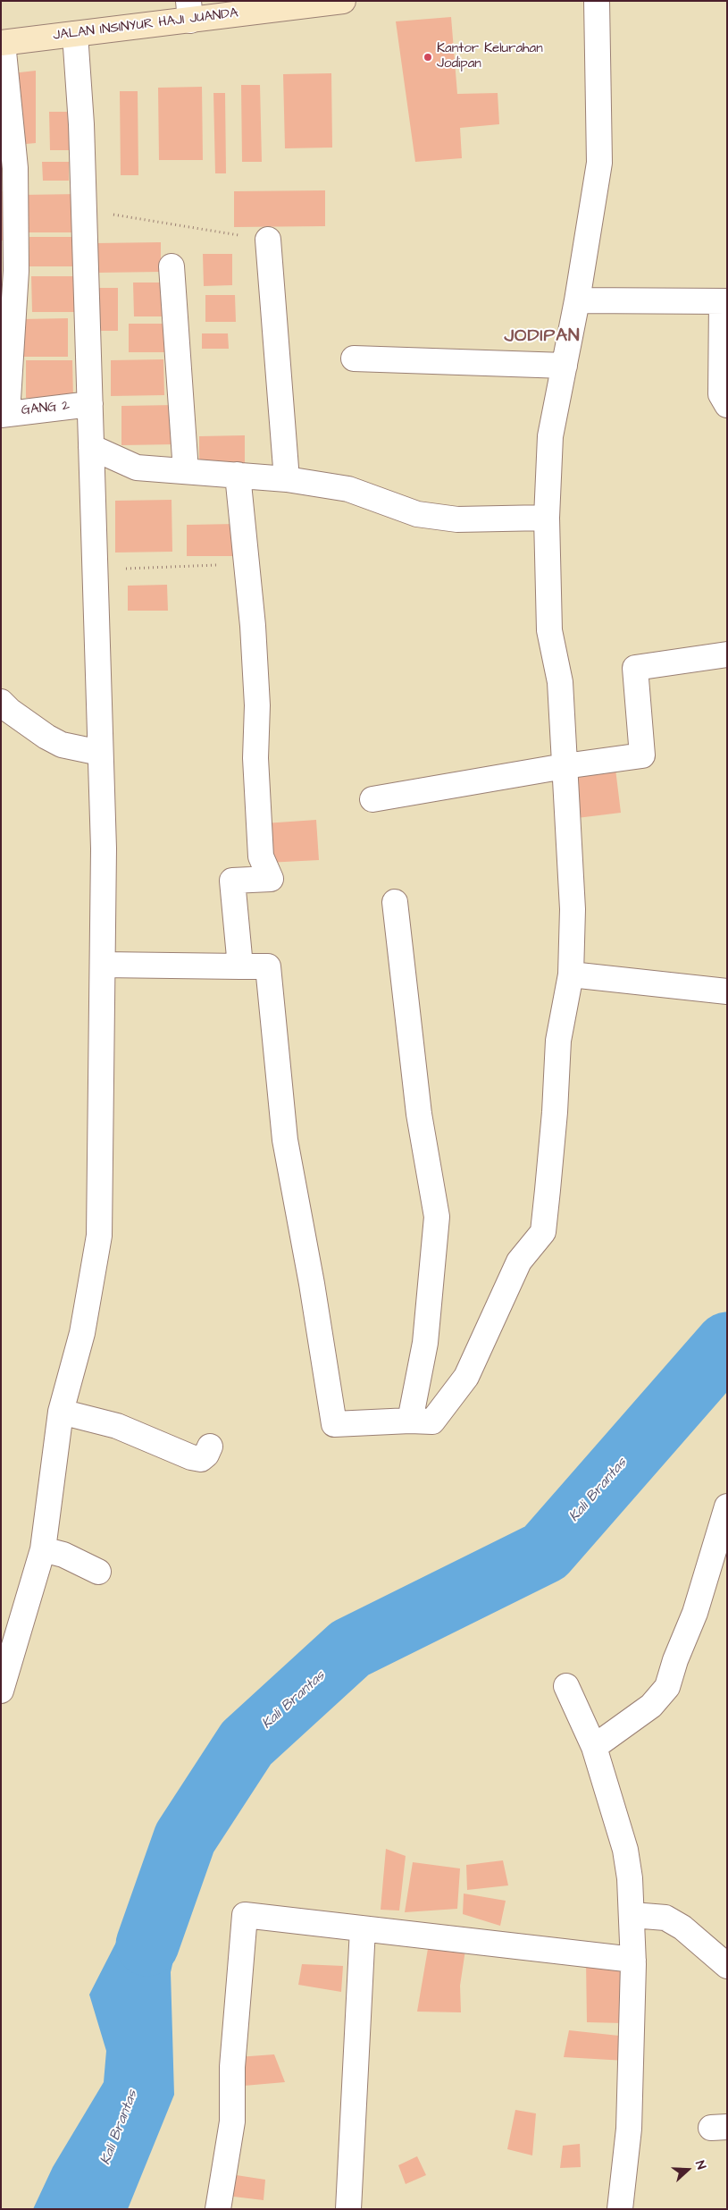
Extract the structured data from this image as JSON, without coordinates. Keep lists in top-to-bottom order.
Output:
{
  "streets": {
    "main road": ["JALAN INSINYUR HAJI JUANDA"],
    "street": ["GANG 2"]
  },
  "districts": ["JODIPAN"],
  "water": ["Kali Brantas"],
  "places": ["Kantor Kelurahan Jodipan"],
  "north": "right"
}
